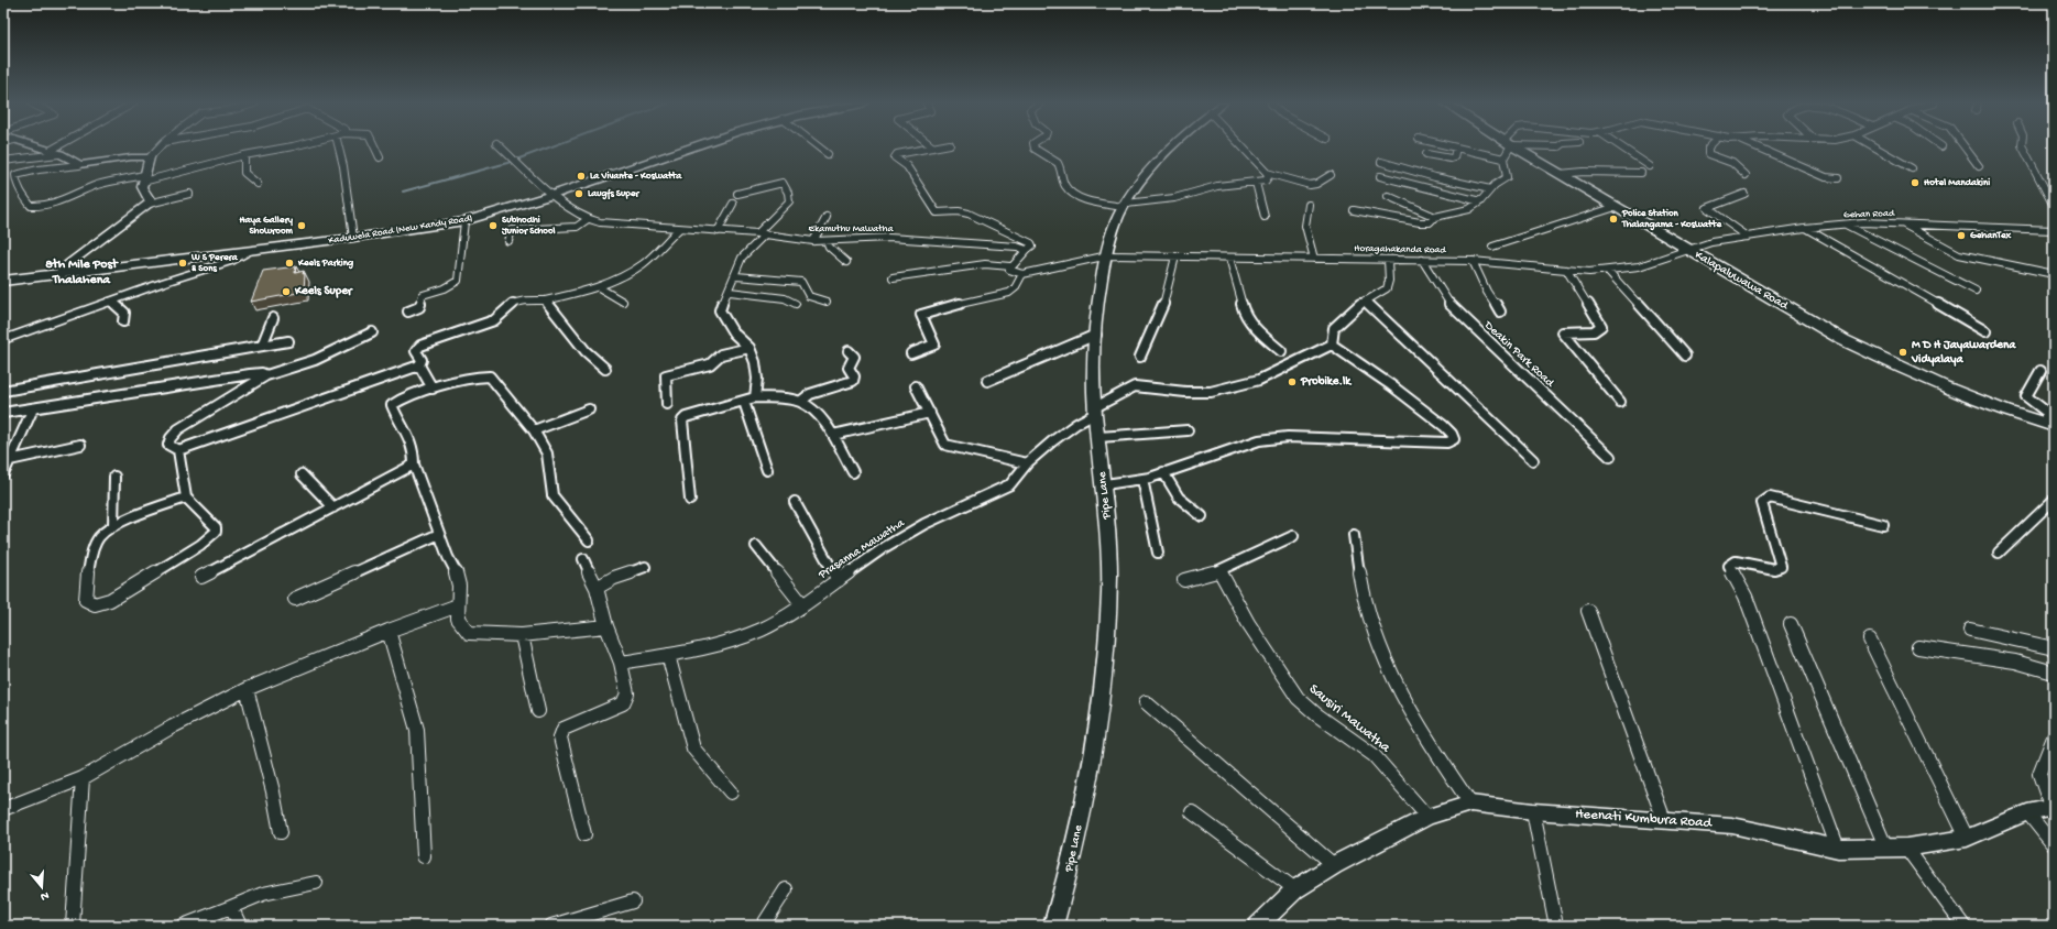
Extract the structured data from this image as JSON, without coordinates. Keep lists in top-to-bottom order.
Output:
{
  "streets": {
    "main road": ["Kaduwela Road (New Kandy Road)", "Kalapaluwawa Road"],
    "street": [
      "Gehan Road",
      "Ekamuthu Mawatha",
      "Horagahakanda Road",
      "Deakin Park Road",
      "Pipe Lane",
      "Prasanna Mawatha",
      "Sausiri Mawatha",
      "Heenati Kumbura Road"
    ]
  },
  "crossings": [
    ["Gehan Road", "Horagahakanda Road"],
    ["Gehan Road", "Kalapaluwawa Road"],
    ["Ekamuthu Mawatha", "Kaduwela Road (New Kandy Road)"],
    ["Horagahakanda Road", "Kalapaluwawa Road"],
    ["Horagahakanda Road", "Deakin Park Road"],
    ["Horagahakanda Road", "Pipe Lane"],
    ["Pipe Lane", "Prasanna Mawatha"],
    ["Sausiri Mawatha", "Heenati Kumbura Road"]
  ],
  "districts": ["8th Mile Post Thalahena"],
  "places": [
    "La Vivante - Koswatta",
    "Hotel Mandakini",
    "Laugfs Super",
    "Police Station Thalangama - Koswatte",
    "Haya Gallery Showroom",
    "Subhodhi Junior School",
    "GehanTex",
    "W S Perera & Sons",
    "Keels Parking",
    "Keels Super",
    "M D H Jayawardena Vidyalaya",
    "Probike.lk"
  ],
  "north": "bottom"
}
